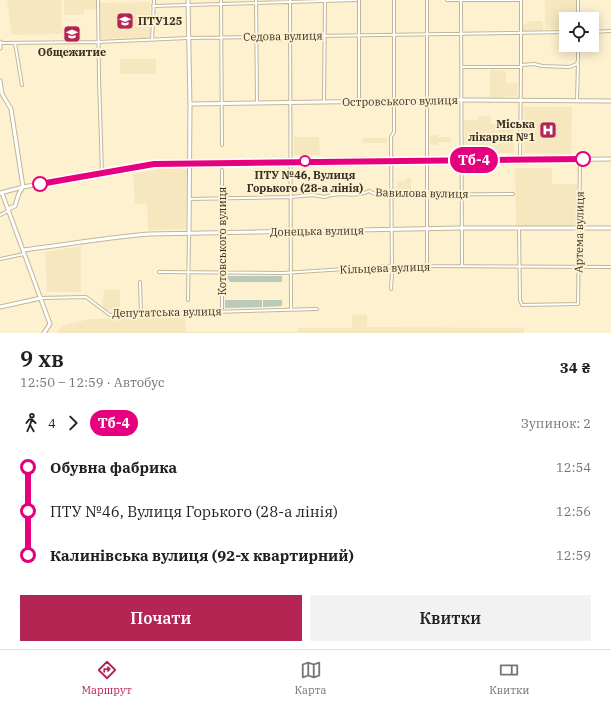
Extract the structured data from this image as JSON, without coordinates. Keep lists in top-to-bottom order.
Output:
{
  "streets": {
    "street": [
      "Седова вулиця",
      "Островського вулиця",
      "Вавилова вулиця",
      "Донецька вулиця",
      "Артема вулиця",
      "Котовського вулиця",
      "Кільцева вулиця",
      "Депутатська вулиця"
    ]
  },
  "crossings": [
    ["Вавилова вулиця", "Котовського вулиця"],
    ["Донецька вулиця", "Артема вулиця"],
    ["Донецька вулиця", "Котовського вулиця"],
    ["Артема вулиця", "Кільцева вулиця"],
    ["Котовського вулиця", "Кільцева вулиця"],
    ["Котовського вулиця", "Депутатська вулиця"]
  ],
  "places": {
    "school or university": ["ПТУ125", "Общежитие"],
    "hospital": ["Міська лікарня №1"],
    "other": ["ПТУ №46, Вулиця Горького (28-а лінія)"]
  },
  "lines": ["bus line Тб-4"],
  "page": {
    "on_map": "Тб-4",
    "heading": ["9 хв", "12:50 – 12:59 · Автобус", "34 ₴"],
    "legs": ["4", "Тб-4", "Зупинок: 2"],
    "list": [
      {
        "name": "Обувна фабрика",
        "value": "12:54"
      },
      {
        "name": "ПТУ №46, Вулиця Горького (28-а лінія)",
        "value": "12:56"
      },
      {
        "name": "Калинівська вулиця (92-х квартирний)",
        "value": "12:59"
      }
    ],
    "buttons": ["Почати", "Квитки"],
    "tabs": ["Маршрут", "Карта", "Квитки"]
  }
}
